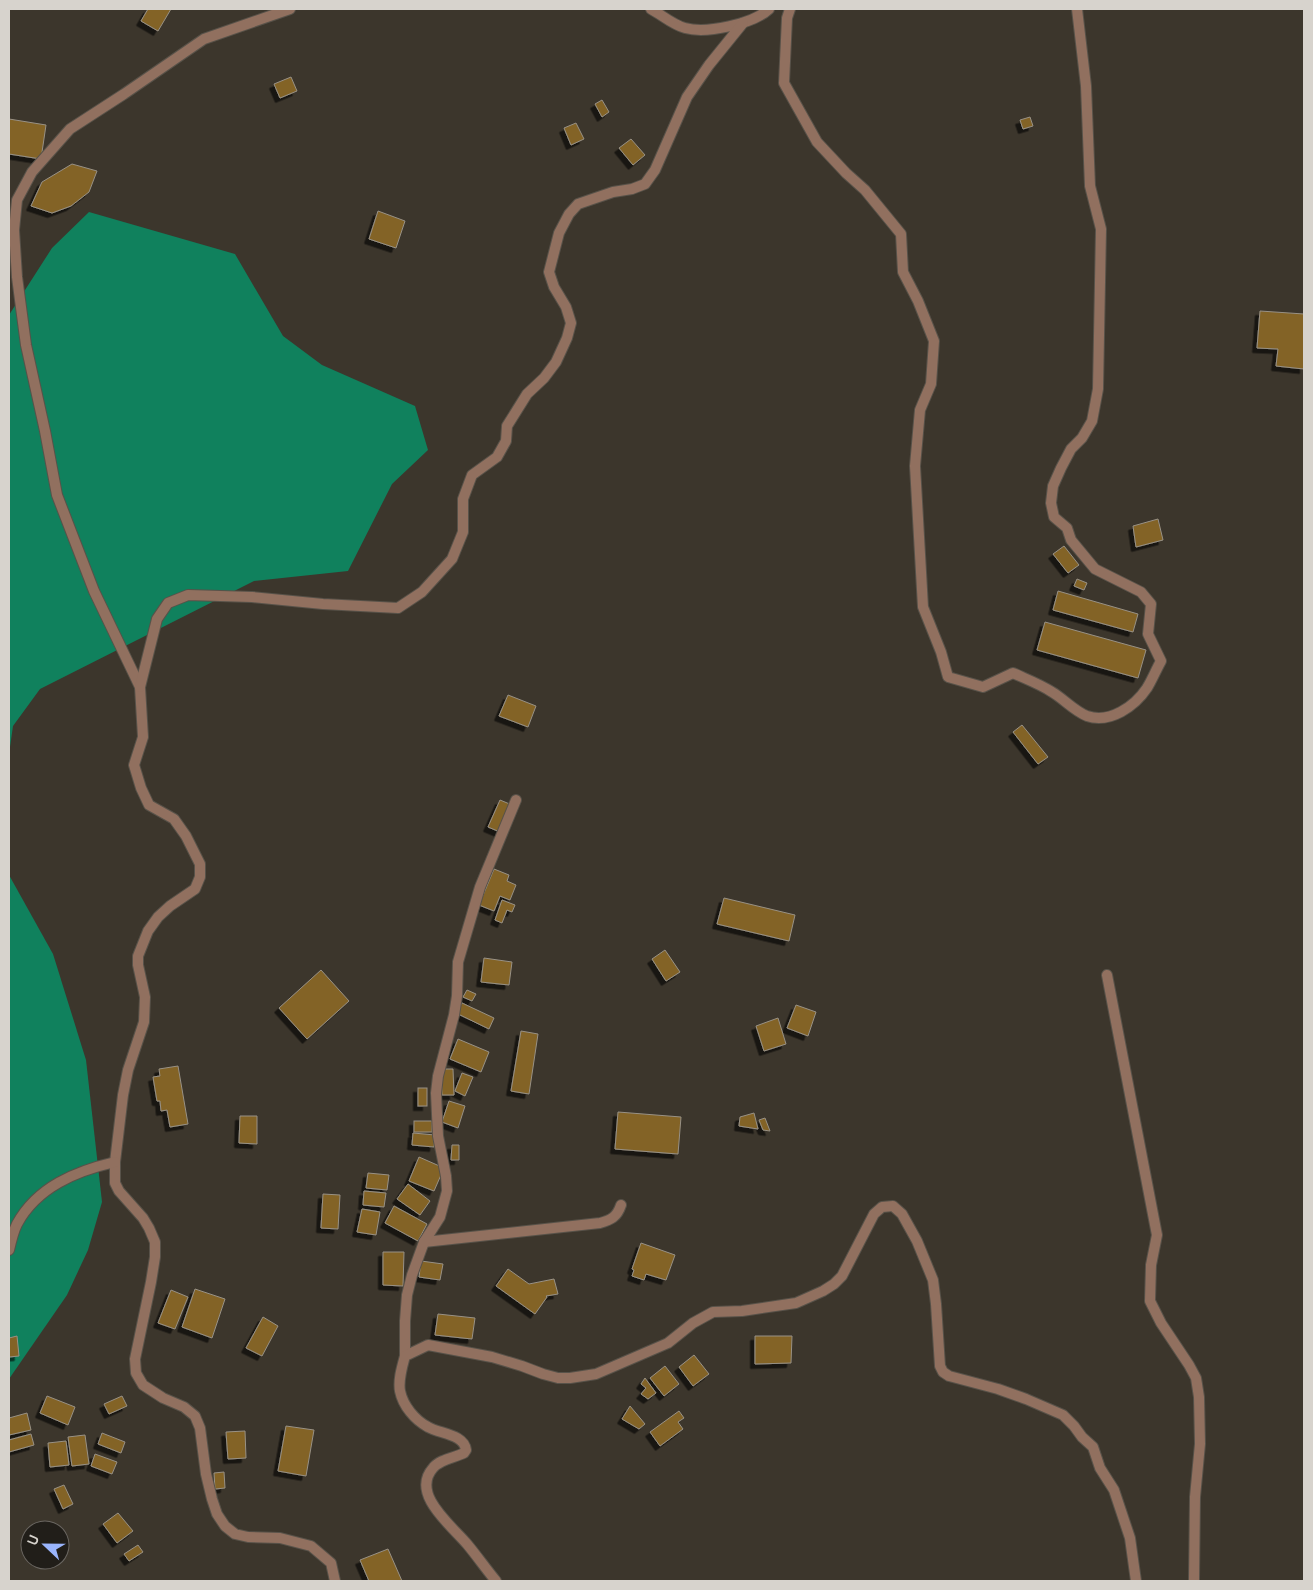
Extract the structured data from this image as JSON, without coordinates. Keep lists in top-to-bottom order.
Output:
{
  "north": "left"
}
